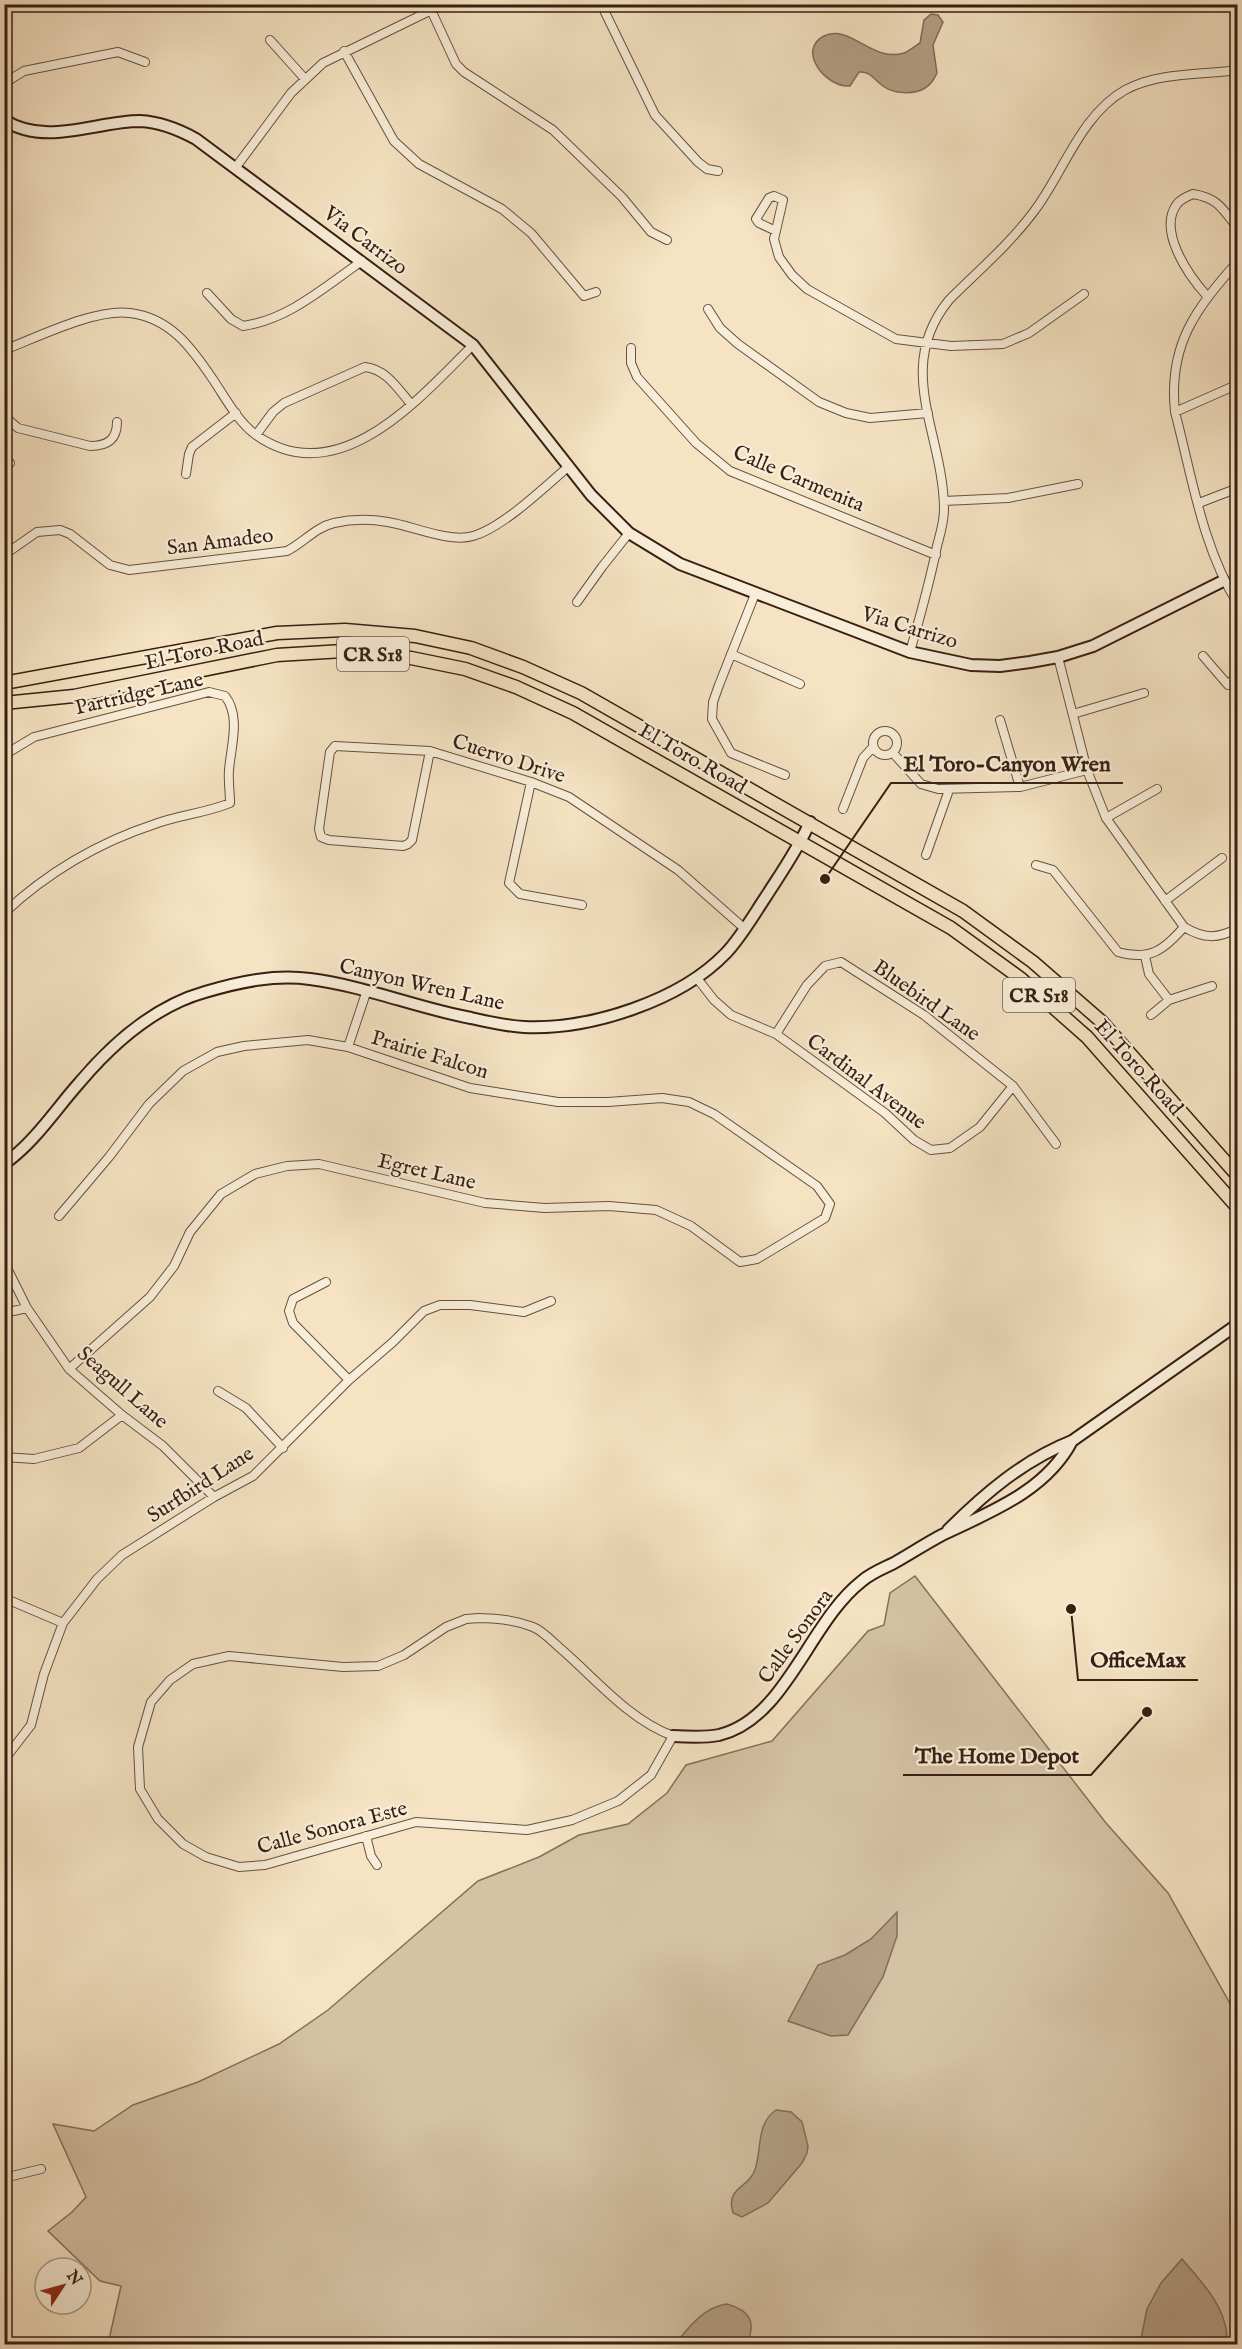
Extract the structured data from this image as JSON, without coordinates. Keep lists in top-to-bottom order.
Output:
{
  "streets": {
    "main road": ["El Toro Road", "CR S18"],
    "street": [
      "Via Carrizo",
      "Calle Carmenita",
      "San Amadeo",
      "Partridge Lane",
      "Cuervo Drive",
      "Canyon Wren Lane",
      "Bluebird Lane",
      "Prairie Falcon",
      "Cardinal Avenue",
      "Egret Lane",
      "Seagull Lane",
      "Surfbird Lane",
      "Calle Sonora",
      "Calle Sonora Este"
    ]
  },
  "crossings": [
    ["Via Carrizo", "San Amadeo"],
    ["El Toro Road", "Canyon Wren Lane"],
    ["Cuervo Drive", "Canyon Wren Lane"],
    ["Canyon Wren Lane", "Cardinal Avenue"],
    ["Bluebird Lane", "Cardinal Avenue"],
    ["Prairie Falcon", "Egret Lane"],
    ["Egret Lane", "Seagull Lane"],
    ["Seagull Lane", "Surfbird Lane"],
    ["Calle Sonora", "Calle Sonora Este"]
  ],
  "places": ["El Toro-Canyon Wren", "OfficeMax", "The Home Depot"],
  "north": "top right"
}
